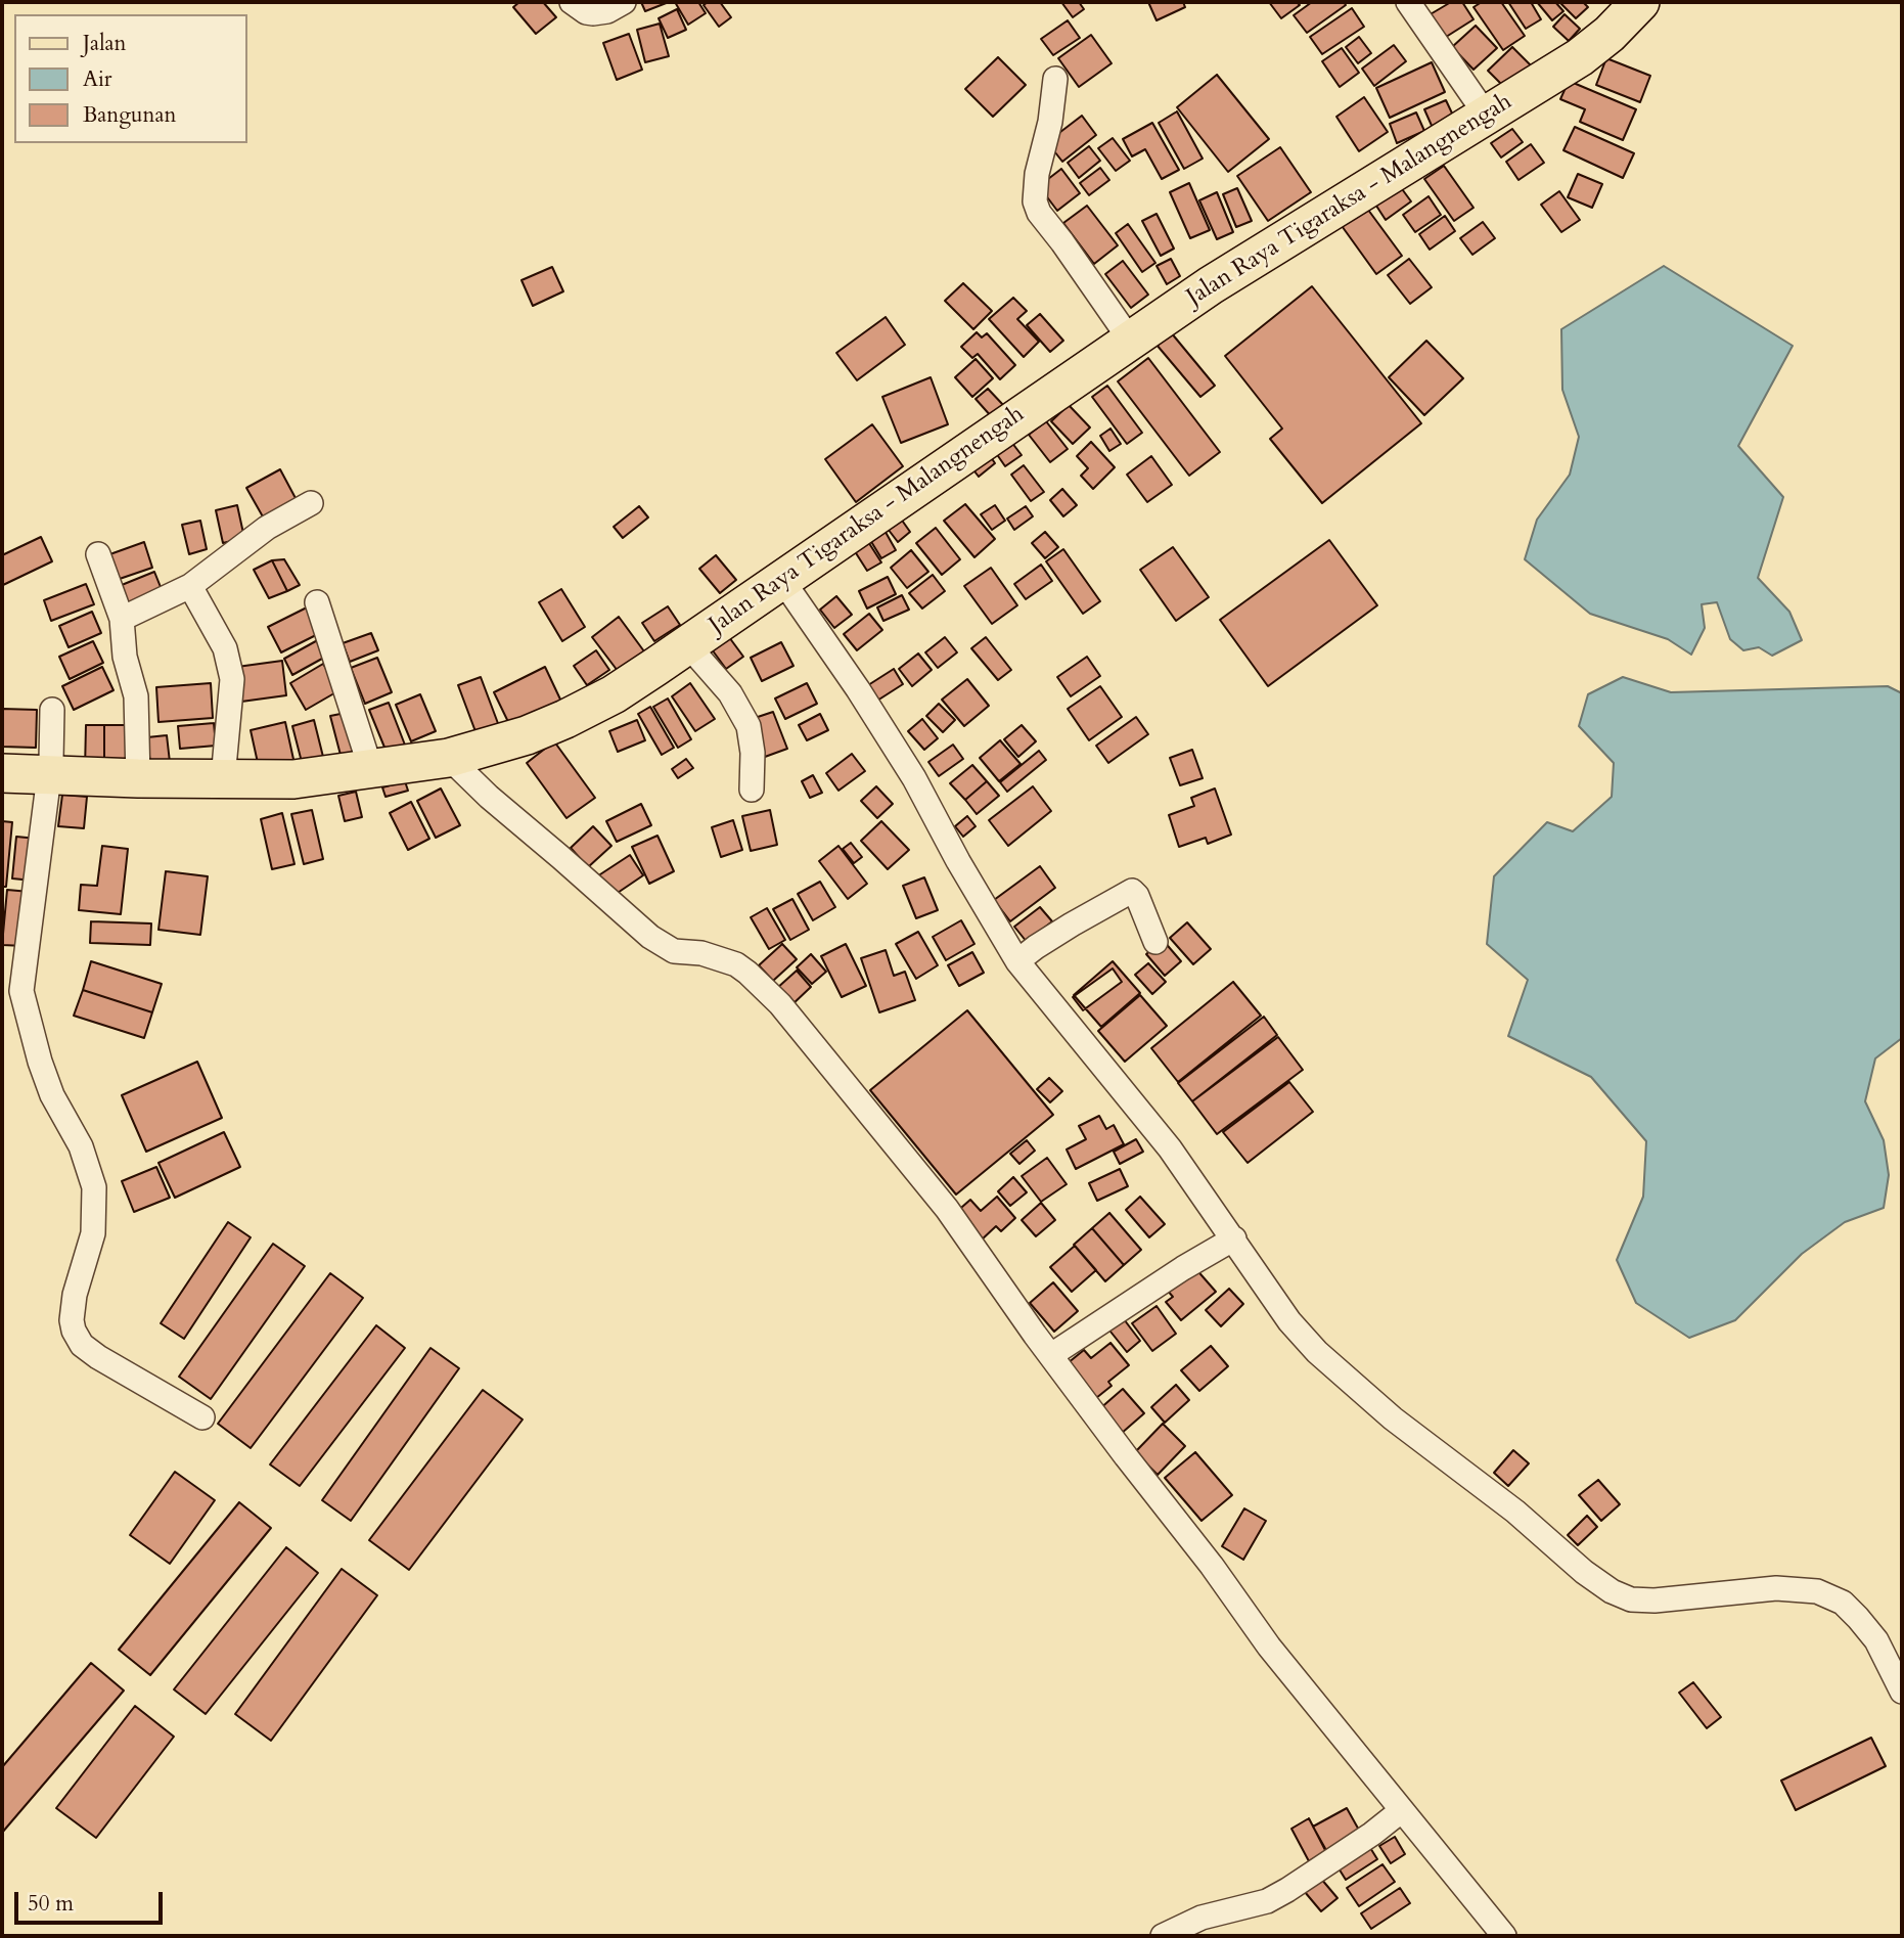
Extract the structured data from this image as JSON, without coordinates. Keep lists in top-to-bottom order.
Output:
{
  "streets": {
    "main road": ["Jalan Raya Tigaraksa - Malangnengah"]
  },
  "legend": ["Jalan", "Air", "Bangunan"],
  "scale_bar": "50 m"
}
